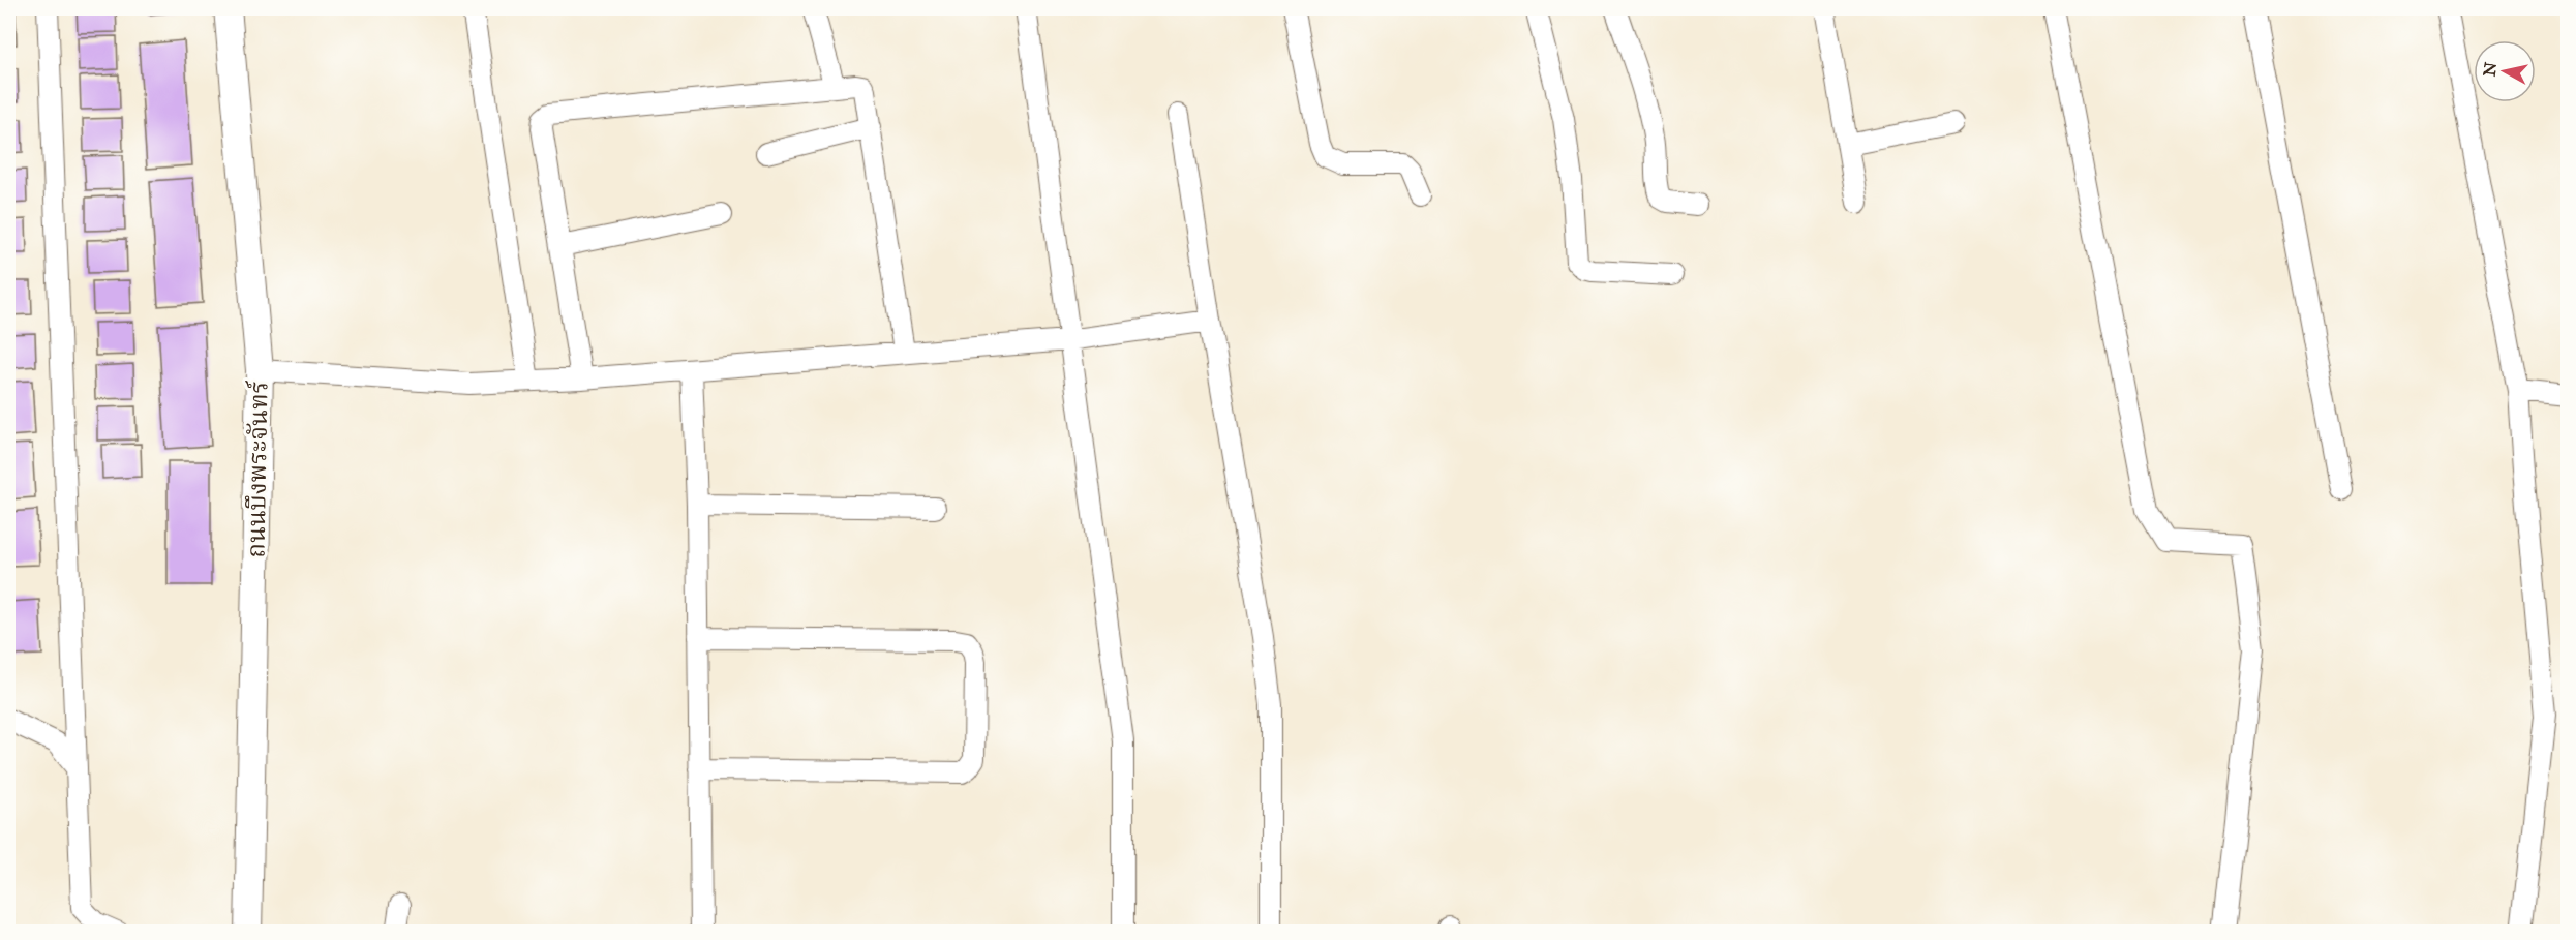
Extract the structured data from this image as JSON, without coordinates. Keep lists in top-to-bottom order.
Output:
{
  "streets": {
    "street": ["ถนนบึงพระจันทร์"]
  },
  "north": "left"
}
